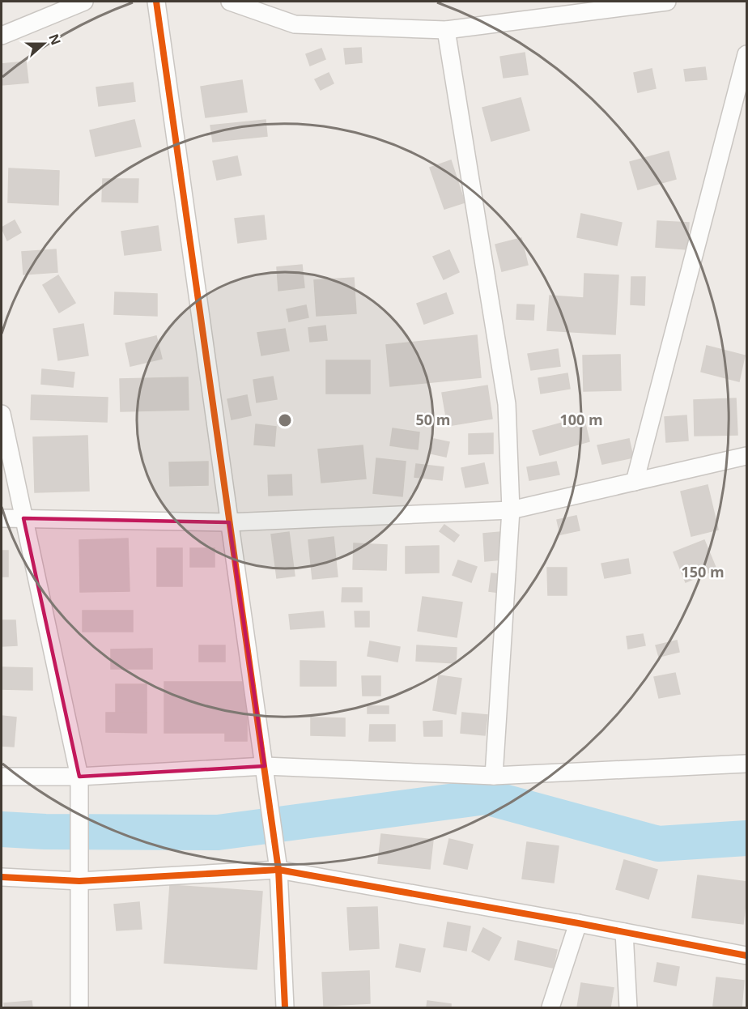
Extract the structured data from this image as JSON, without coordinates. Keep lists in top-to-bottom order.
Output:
{
  "north": "right",
  "rings": ["50 m", "100 m", "150 m"]
}
